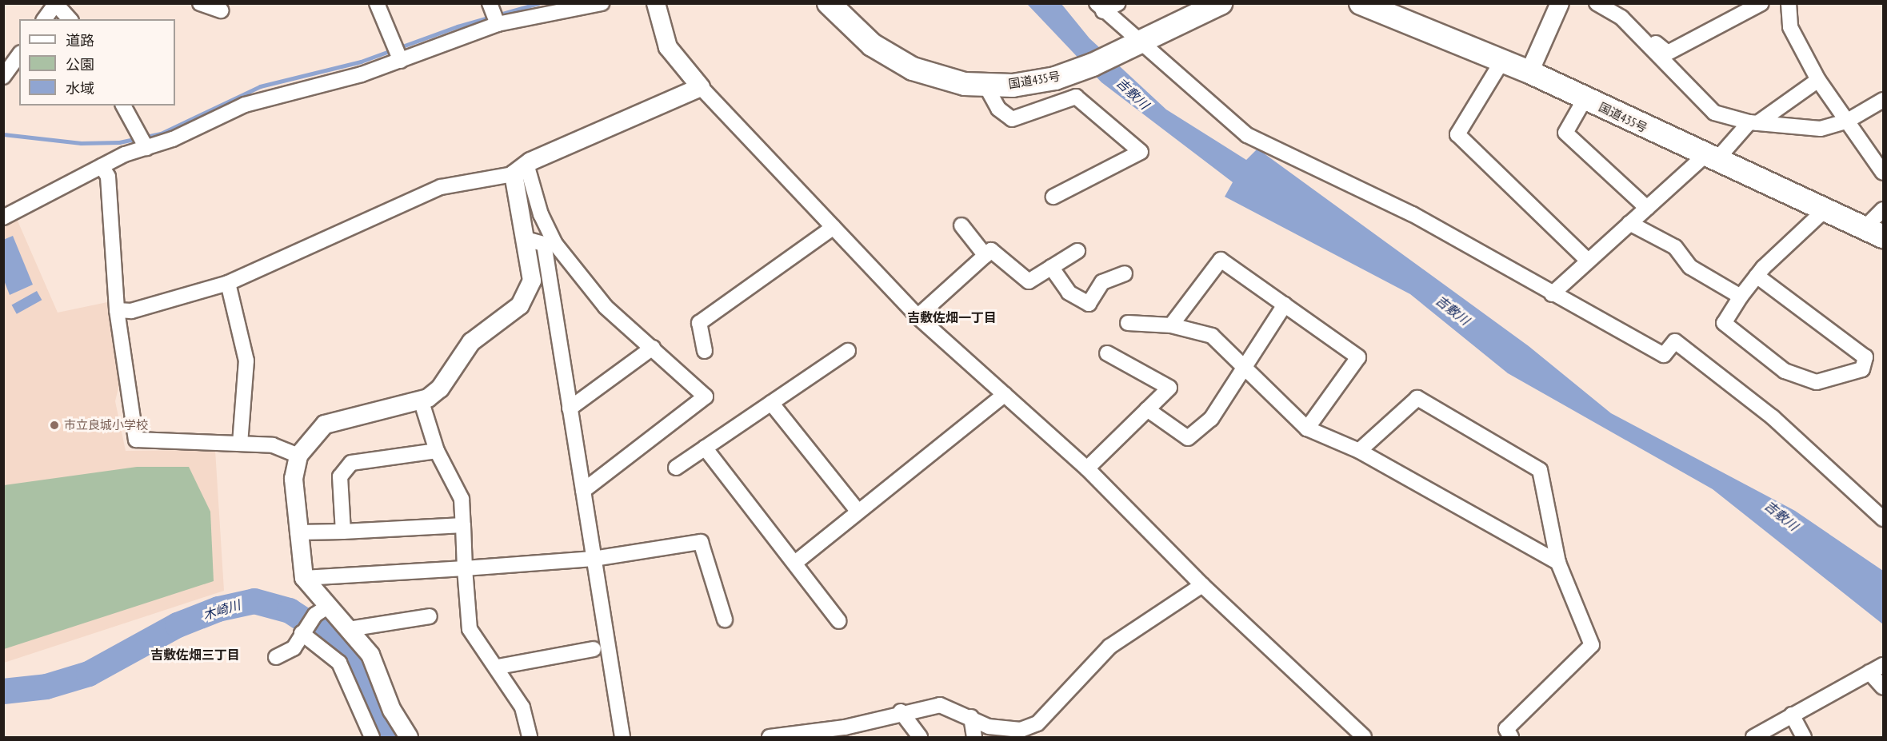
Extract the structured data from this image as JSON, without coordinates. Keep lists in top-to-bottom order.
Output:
{
  "streets": {
    "highway": ["国道435号"]
  },
  "districts": ["吉敷佐畑一丁目", "吉敷佐畑三丁目"],
  "water": ["吉敷川", "木崎川"],
  "places": ["市立良城小学校"],
  "legend": ["道路", "公園", "水域"]
}
